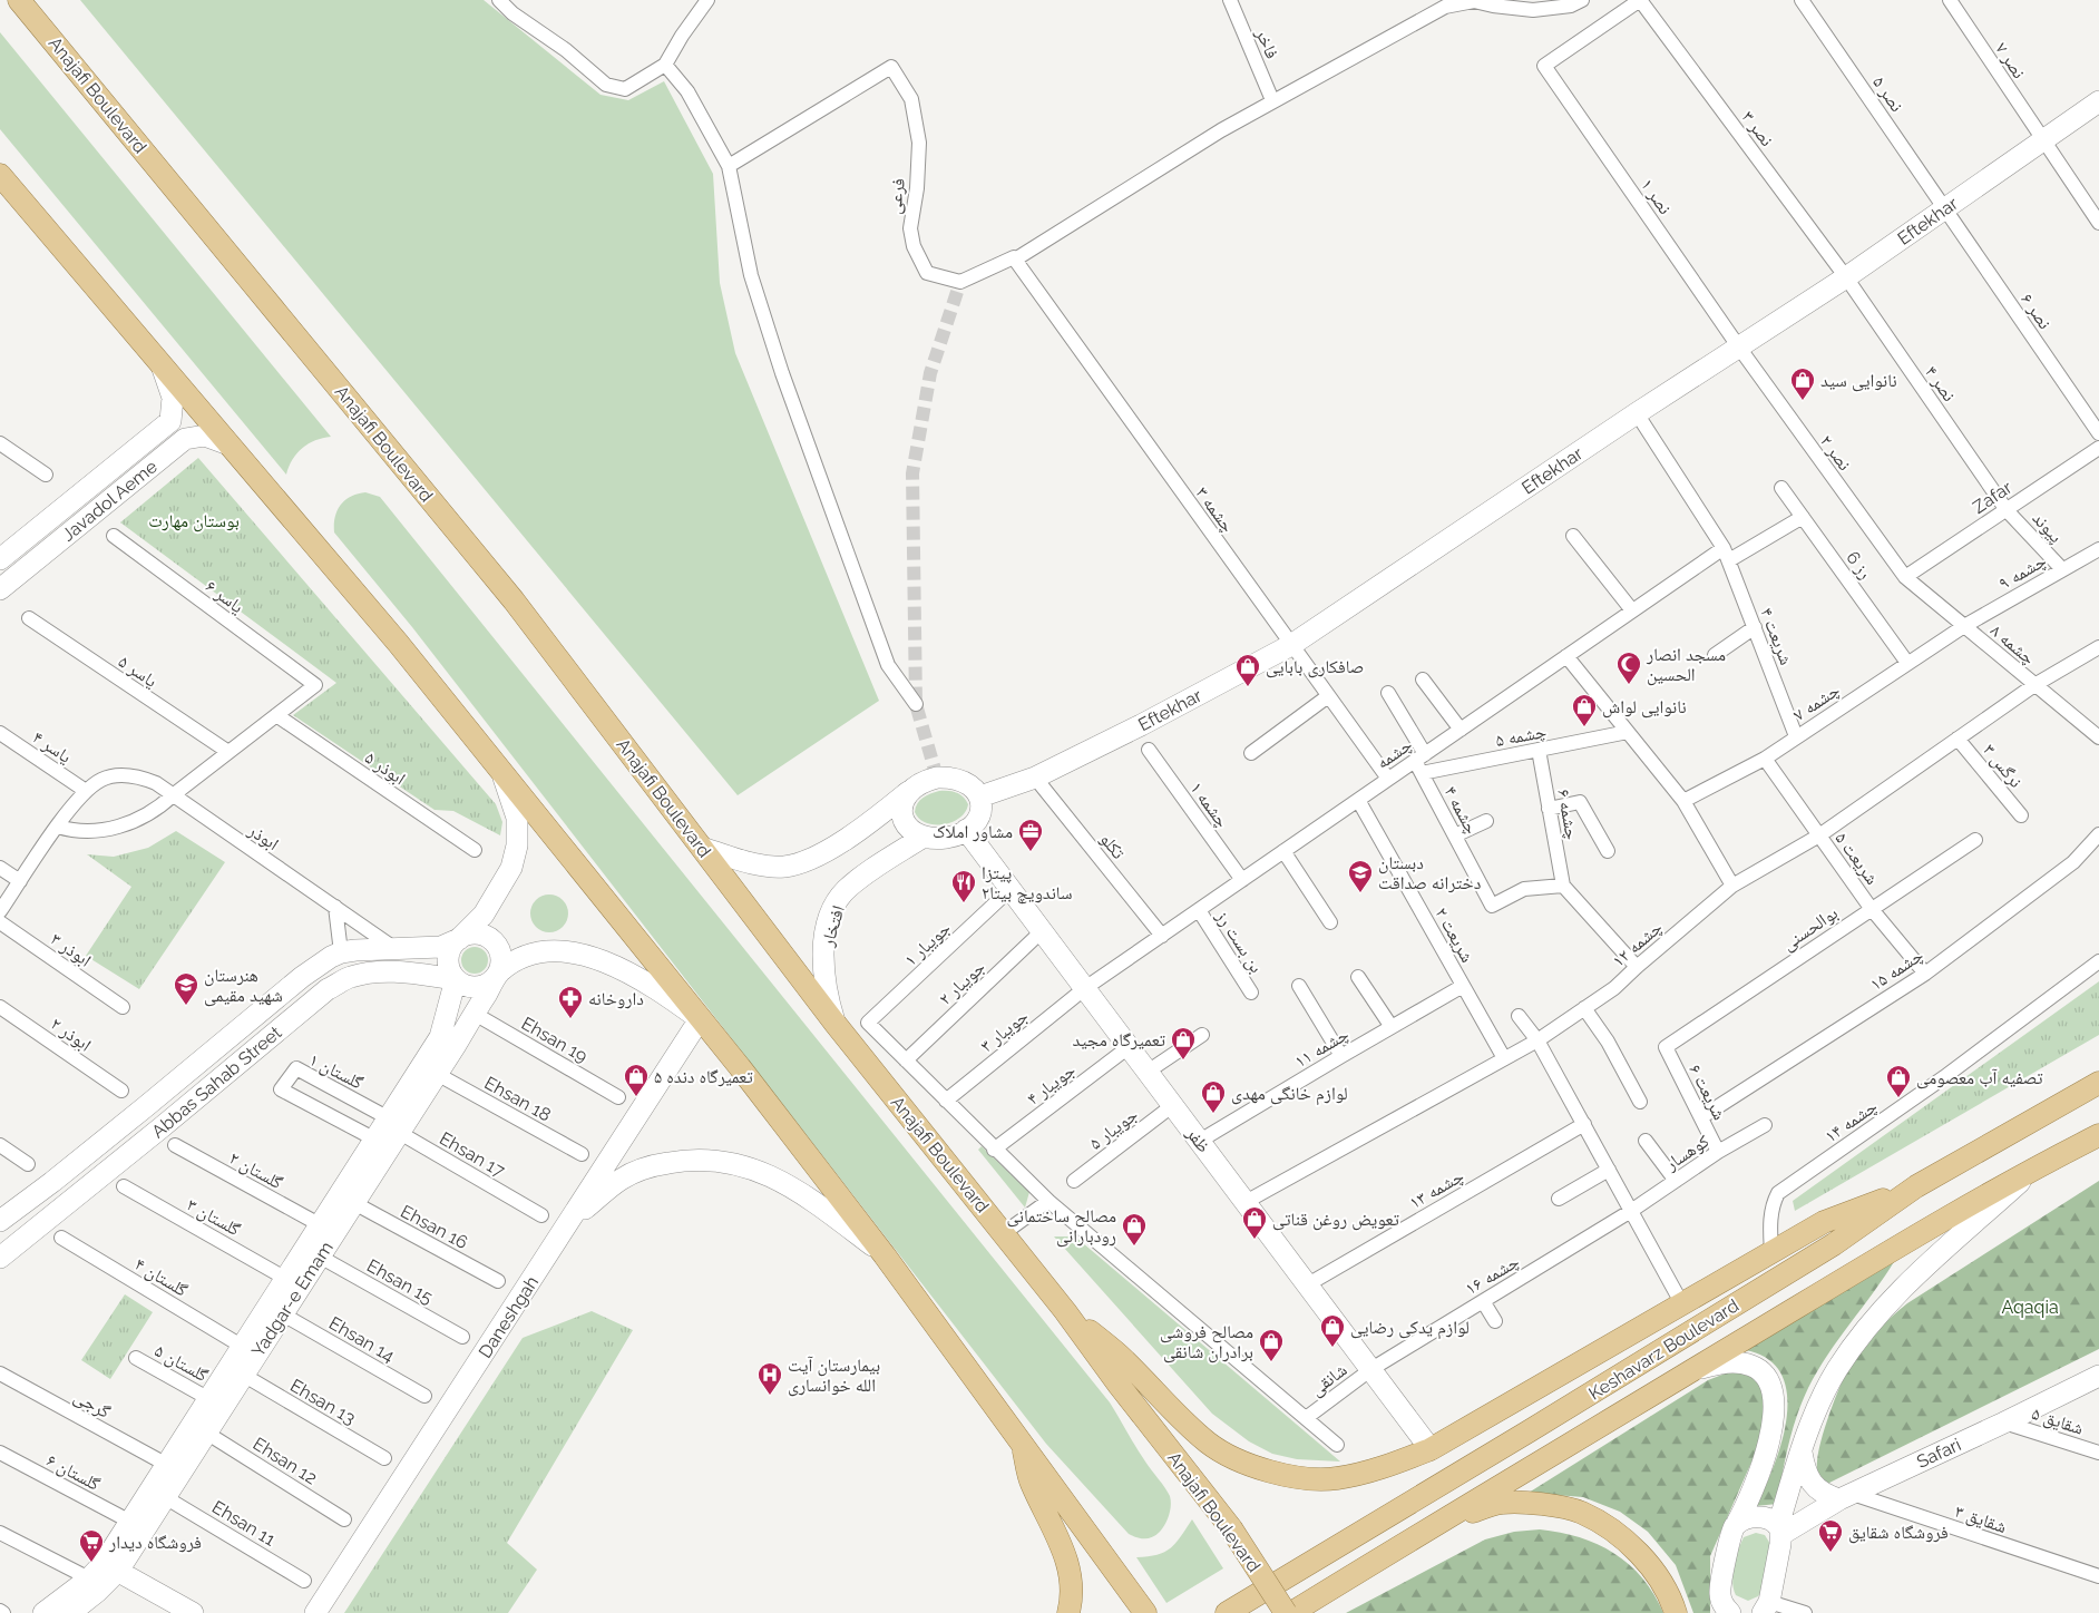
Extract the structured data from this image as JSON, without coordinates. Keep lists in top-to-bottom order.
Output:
{
  "streets": {
    "main road": ["Anajafi Boulevard", "Keshavarz Boulevard"],
    "street": [
      "فاخر",
      "نصر ۷",
      "نصر ۵",
      "نصر ۳",
      "فرعی",
      "نصر ۱",
      "Eftekhar",
      "نصر ۶",
      "نصر ۴",
      "نصر ۲",
      "Zafar",
      "Javadol Aeme",
      "چشمه ۳",
      "پیوند",
      "رز 6",
      "چشمه ۹",
      "یاسر ۶",
      "شریعت ۴",
      "چشمه ۸",
      "یاسر ۵",
      "چشمه ۷",
      "چشمه ۵",
      "یاسر ۴",
      "چشمه",
      "نرگس ۳",
      "ابوذر ۵",
      "چشمه ۱",
      "چشمه ۴",
      "چشمه ۶",
      "ابوذر",
      "تکلو",
      "شریعت ۵",
      "افتخار",
      "بوالحسنی",
      "شریعت ۲",
      "بن بست رز",
      "جویبار ۱",
      "چشمه ۱۲",
      "ابوذر ۳",
      "چشمه ۱۵",
      "جویبار ۲",
      "جویبار ۳",
      "ابوذر ۲",
      "Ehsan 19",
      "چشمه ۱۱",
      "گلستان ۱",
      "Abbas Sahab Street",
      "جویبار ۴",
      "شریعت ۶",
      "Ehsan 18",
      "چشمه ۱۴",
      "جویبار ۵",
      "ظفر",
      "کوهسار",
      "Ehsan 17",
      "گلستان ۲",
      "چشمه ۱۳",
      "گلستان ۳",
      "Ehsan 16",
      "چشمه ۱۶",
      "گلستان ۴",
      "Ehsan 15",
      "Yadgar-e Emam",
      "Daneshgah",
      "Ehsan 14",
      "گلستان ۵",
      "شانقی",
      "Ehsan 13",
      "گرجی",
      "شقایق ۵",
      "Safari",
      "Ehsan 12",
      "گلستان ۶",
      "شقایق ۳",
      "Ehsan 11"
    ]
  },
  "crossings": [
    ["نصر ۷", "Eftekhar"],
    ["نصر ۵", "Eftekhar"],
    ["نصر ۵", "نصر ۶"],
    ["Anajafi Boulevard", "افتخار"],
    ["نصر ۳", "نصر ۱"],
    ["نصر ۳", "Eftekhar"],
    ["نصر ۳", "نصر ۴"],
    ["فرعی", "چشمه ۳"],
    ["نصر ۱", "Eftekhar"],
    ["نصر ۱", "نصر ۲"],
    ["Eftekhar", "نصر ۶"],
    ["Eftekhar", "نصر ۴"],
    ["Eftekhar", "نصر ۲"],
    ["Eftekhar", "چشمه ۳"],
    ["Eftekhar", "تکلو"],
    ["Eftekhar", "افتخار"],
    ["Eftekhar", "ظفر"],
    ["نصر ۴", "Zafar"],
    ["نصر ۴", "پیوند"],
    ["نصر ۲", "Zafar"],
    ["نصر ۲", "چشمه ۸"],
    ["Zafar", "پیوند"],
    ["Zafar", "چشمه ۸"],
    ["چشمه ۳", "چشمه"],
    ["پیوند", "چشمه ۹"],
    ["رز 6", "چشمه ۷"],
    ["رز 6", "چشمه"],
    ["چشمه ۹", "چشمه ۸"],
    ["چشمه ۹", "چشمه ۷"],
    ["یاسر ۶", "ابوذر ۵"],
    ["شریعت ۴", "چشمه ۷"],
    ["شریعت ۴", "چشمه"],
    ["چشمه ۸", "چشمه ۷"],
    ["چشمه ۸", "چشمه ۱۲"],
    ["چشمه ۷", "شریعت ۵"],
    ["چشمه ۵", "چشمه"],
    ["چشمه ۵", "چشمه ۴"],
    ["چشمه ۵", "چشمه ۶"],
    ["یاسر ۴", "ابوذر"],
    ["چشمه", "چشمه ۱"],
    ["چشمه", "چشمه ۴"],
    ["چشمه", "تکلو"],
    ["چشمه", "شریعت ۲"],
    ["چشمه", "بن بست رز"],
    ["چشمه", "جویبار ۳"],
    ["چشمه", "ظفر"],
    ["نرگس ۳", "چشمه ۱۲"],
    ["چشمه ۴", "چشمه ۶"],
    ["ابوذر", "Abbas Sahab Street"],
    ["شریعت ۵", "بوالحسنی"],
    ["شریعت ۵", "چشمه ۱۲"],
    ["شریعت ۵", "چشمه ۱۵"],
    ["افتخار", "ظفر"],
    ["بوالحسنی", "شریعت ۶"],
    ["شریعت ۲", "چشمه ۱۲"],
    ["شریعت ۲", "چشمه ۱۱"],
    ["جویبار ۱", "جویبار ۲"],
    ["جویبار ۱", "ظفر"],
    ["چشمه ۱۲", "ظفر"],
    ["چشمه ۱۵", "شریعت ۶"],
    ["جویبار ۲", "ظفر"],
    ["جویبار ۳", "ظفر"],
    ["Ehsan 19", "Yadgar-e Emam"],
    ["چشمه ۱۱", "ظفر"],
    ["گلستان ۱", "Ehsan 17"],
    ["گلستان ۱", "Yadgar-e Emam"],
    ["Abbas Sahab Street", "Yadgar-e Emam"],
    ["جویبار ۴", "ظفر"],
    ["شریعت ۶", "کوهسار"],
    ["Ehsan 18", "Yadgar-e Emam"],
    ["جویبار ۵", "ظفر"],
    ["ظفر", "چشمه ۱۳"],
    ["ظفر", "چشمه ۱۶"],
    ["ظفر", "شانقی"],
    ["کوهسار", "چشمه ۱۶"],
    ["Ehsan 17", "Yadgar-e Emam"],
    ["گلستان ۲", "Yadgar-e Emam"],
    ["گلستان ۳", "Yadgar-e Emam"],
    ["Ehsan 16", "Yadgar-e Emam"],
    ["چشمه ۱۶", "شانقی"],
    ["گلستان ۴", "Yadgar-e Emam"],
    ["Ehsan 15", "Yadgar-e Emam"],
    ["Yadgar-e Emam", "Ehsan 14"],
    ["Yadgar-e Emam", "گلستان ۵"],
    ["Yadgar-e Emam", "Ehsan 13"],
    ["Yadgar-e Emam", "گرجی"],
    ["Yadgar-e Emam", "Ehsan 12"],
    ["Yadgar-e Emam", "گلستان ۶"],
    ["Yadgar-e Emam", "Ehsan 11"],
    ["شقایق ۵", "Safari"],
    ["Safari", "شقایق ۳"]
  ],
  "parks": ["بوستان مهارت", "Aqaqia"],
  "places": {
    "shop": [
      "نانوایی‌ سید",
      "صافکاری بابایی",
      "نانوایی لواش",
      "تعمیرگاه مجید",
      "تعمیرگاه دنده ۵",
      "تصفیه آب معصومی",
      "لوازم خانگی مهدی",
      "تعویض روغن قناتی",
      "مصالح ساختمانی رودبارانی",
      "لوازم یدکی رضایی",
      "مصالح فروشی برادران شانقی"
    ],
    "mosque": ["مسجد انصار الحسین"],
    "office": ["مشاور املاک"],
    "school or university": ["دبستان دخترانه صداقت", "هنرستان شهید مقیمی"],
    "restaurant": ["پیتزا ساندویچ بیتا۲"],
    "pharmacy": ["داروخانه"],
    "hospital": ["بیمارستان آیت الله خوانساری"],
    "supermarket": ["فروشگاه شقایق", "فروشگاه دیدار"]
  }
}
